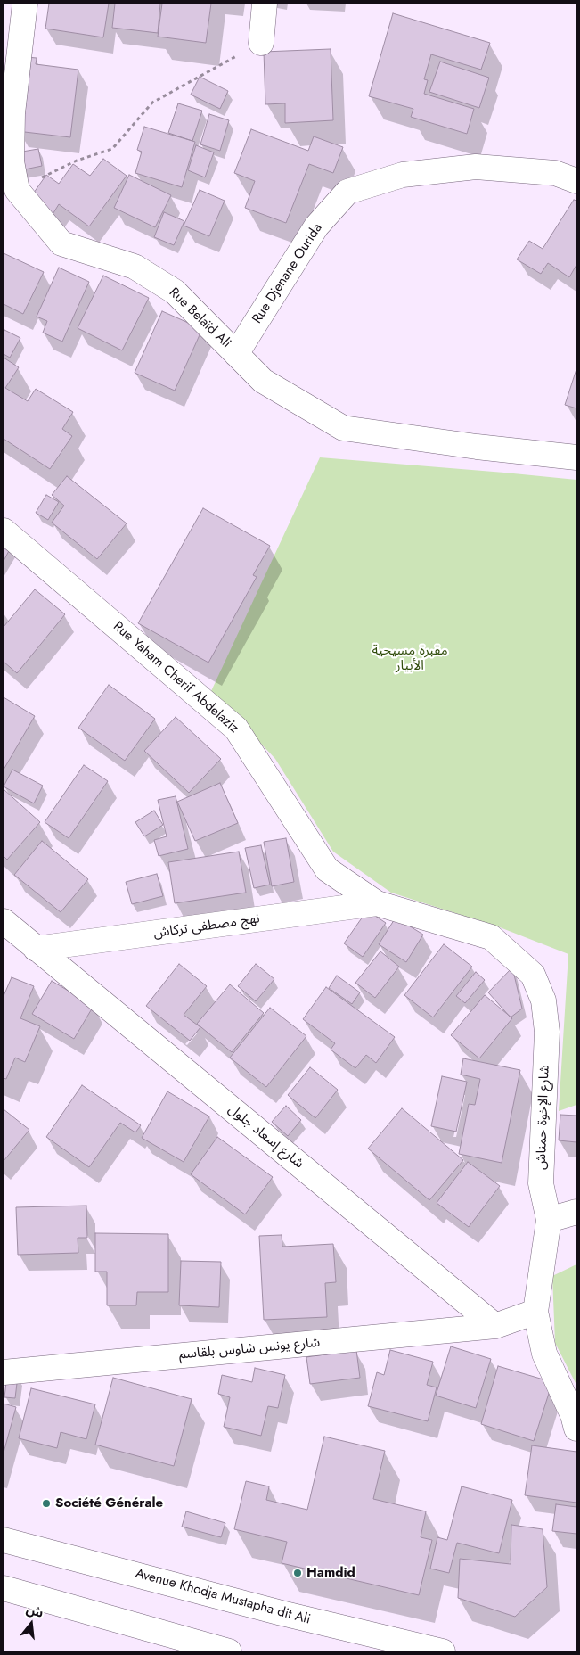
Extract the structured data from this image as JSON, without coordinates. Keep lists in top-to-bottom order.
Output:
{
  "streets": {
    "street": [
      "Rue Djenane Ourida",
      "Rue Belaïd Ali",
      "Rue Yaham Cherif Abdelaziz",
      "نهج مصطفى تركاش",
      "شارع الإخوة حمناش",
      "شارع إسعاد جلول",
      "شارع يونس شاوس بلقاسم",
      "Avenue Khodja Mustapha dit Ali"
    ]
  },
  "crossings": [
    ["Rue Djenane Ourida", "Rue Belaïd Ali"],
    ["Rue Yaham Cherif Abdelaziz", "نهج مصطفى تركاش"],
    ["Rue Yaham Cherif Abdelaziz", "شارع الإخوة حمناش"],
    ["نهج مصطفى تركاش", "شارع الإخوة حمناش"],
    ["نهج مصطفى تركاش", "شارع إسعاد جلول"],
    ["شارع إسعاد جلول", "شارع يونس شاوس بلقاسم"]
  ],
  "parks": ["مقبرة مسيحية الأبيار"],
  "places": ["Société Générale", "Hamdid"],
  "north": "top"
}
